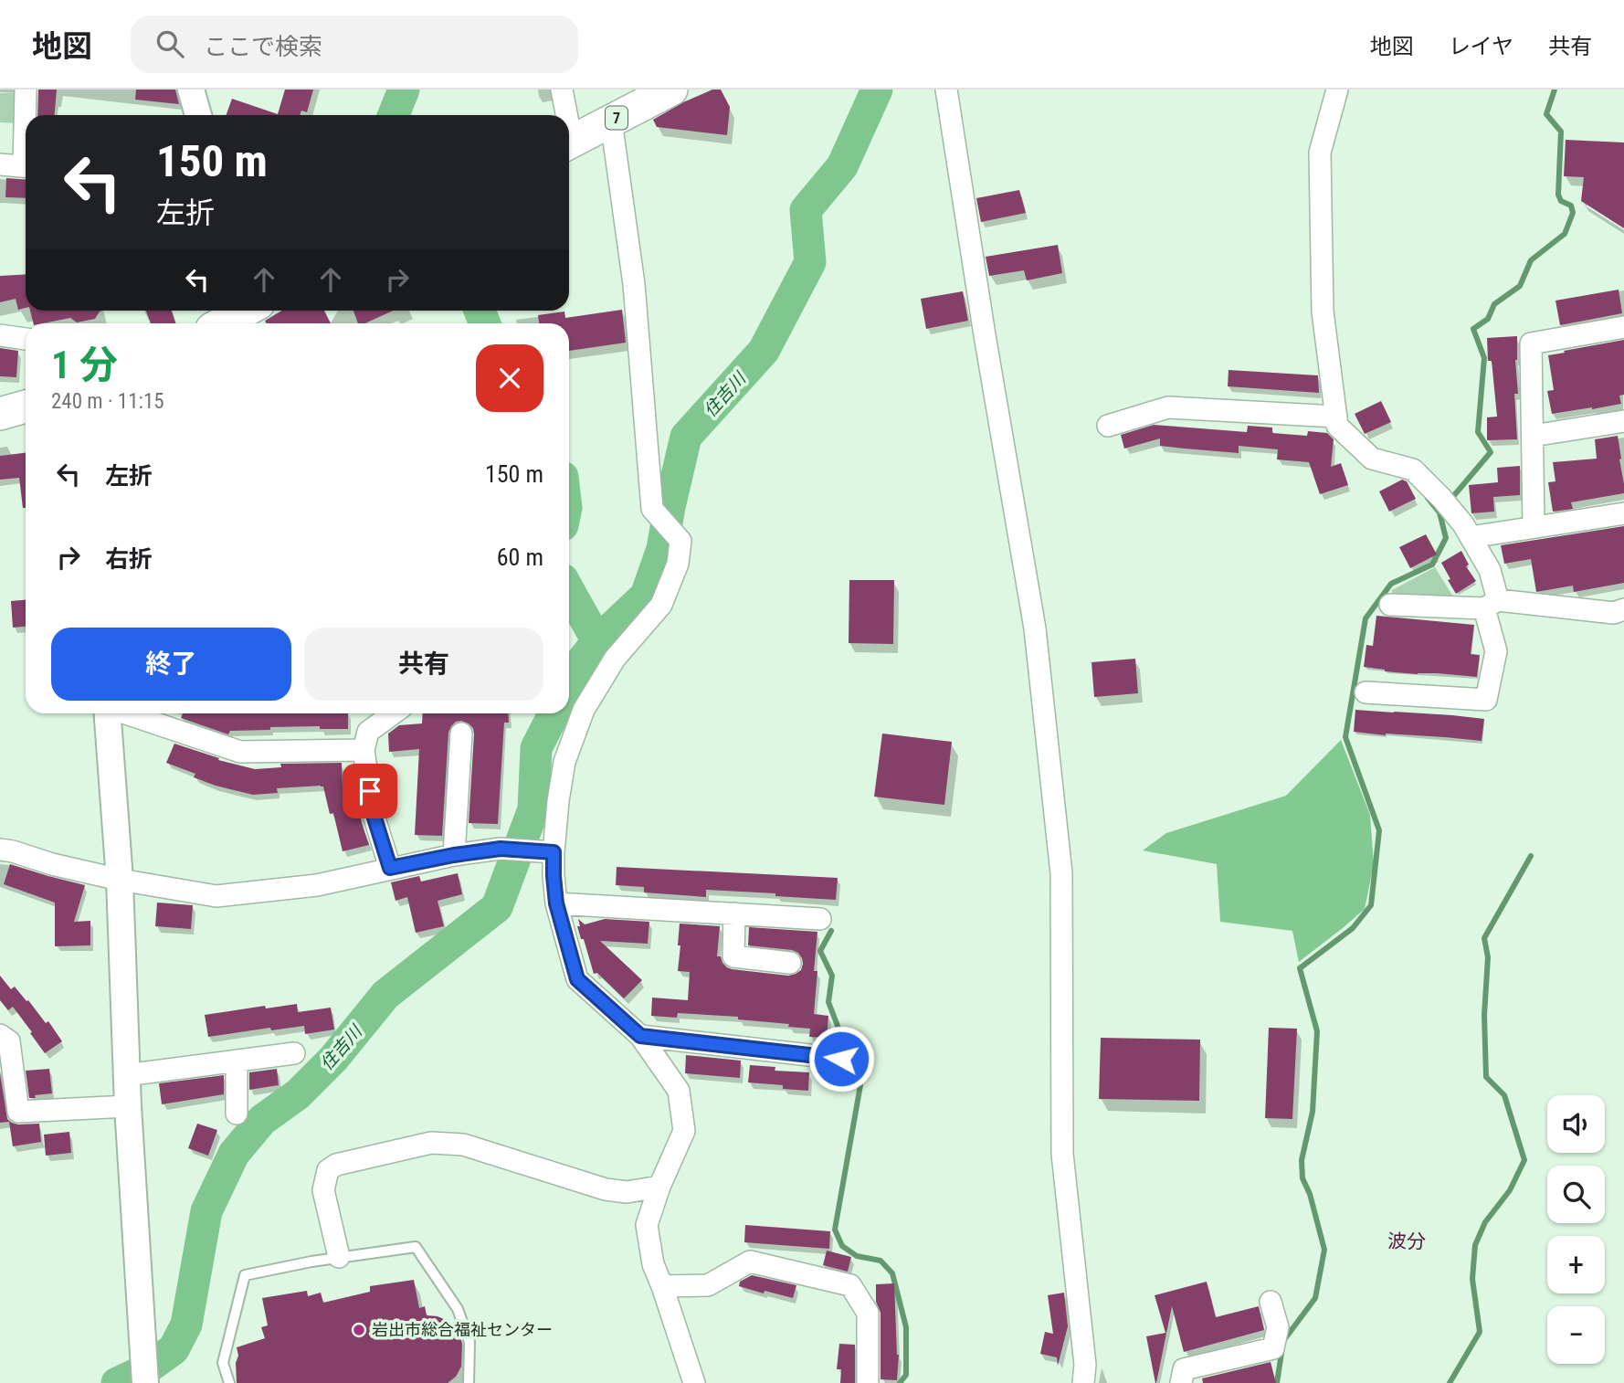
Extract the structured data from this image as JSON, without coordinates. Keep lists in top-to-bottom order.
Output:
{
  "streets": {
    "main road": ["7"]
  },
  "districts": ["波分"],
  "water": ["住吉川"],
  "places": ["岩出市総合福祉センター"],
  "page": {
    "header": "地図",
    "search": "ここで検索",
    "nav": ["地図", "レイヤ", "共有"],
    "turn": ["150 m", "左折"],
    "heading": ["1 分", "240 m · 11:15"],
    "list": [
      {
        "name": "左折",
        "value": "150 m"
      },
      {
        "name": "右折",
        "value": "60 m"
      }
    ],
    "buttons": ["終了", "共有"],
    "map_buttons": ["+", "−"]
  }
}
